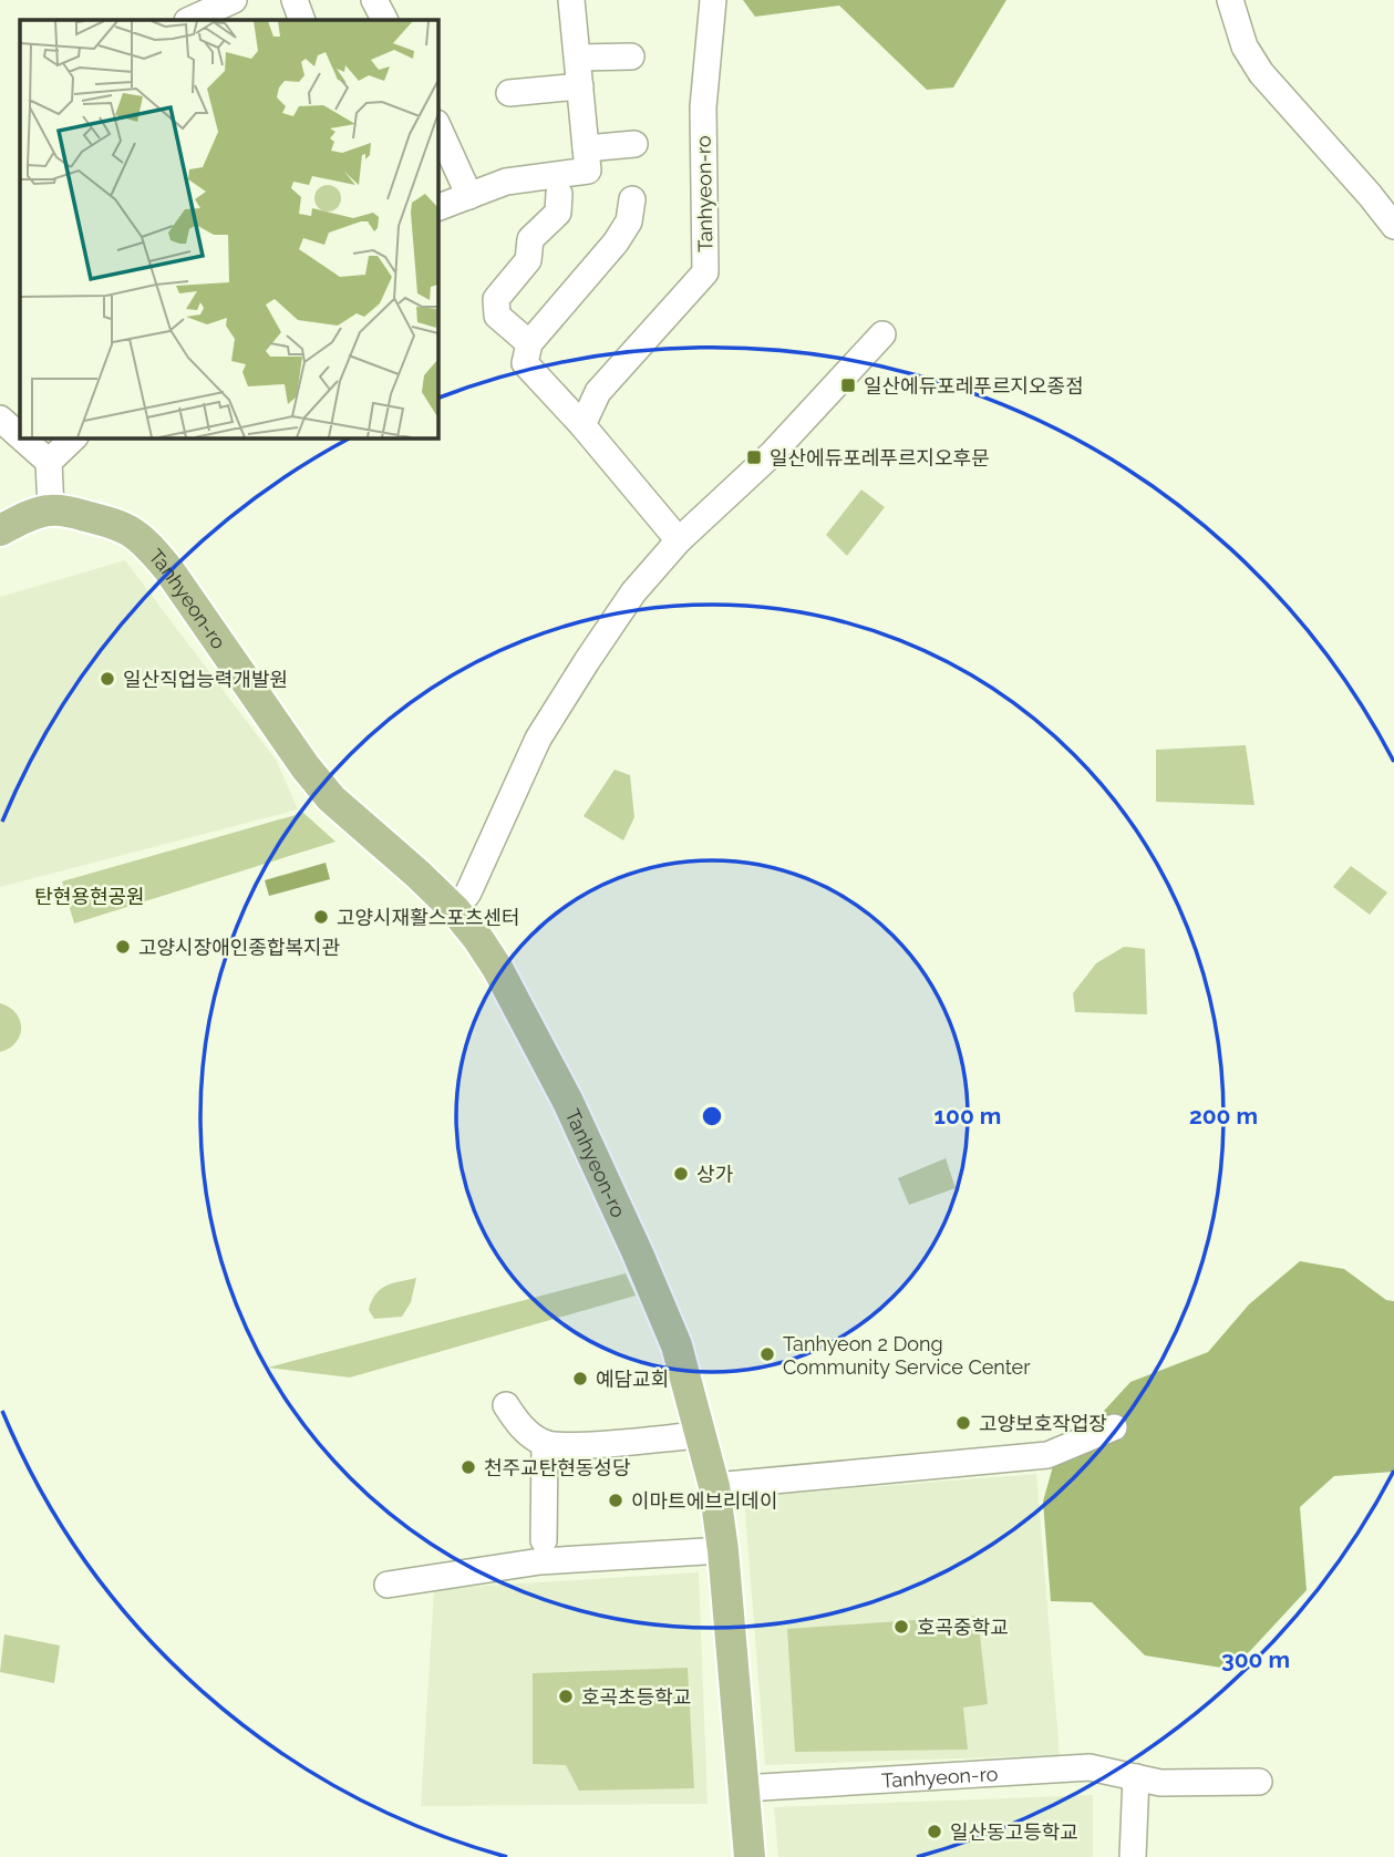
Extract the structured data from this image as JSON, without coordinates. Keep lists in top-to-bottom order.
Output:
{
  "streets": {
    "main road": ["Tanhyeon-ro"]
  },
  "parks": ["탄현용현공원"],
  "places": {
    "transit": ["일산에듀포레푸르지오종점", "일산에듀포레푸르지오후문"],
    "other": [
      "일산직업능력개발원",
      "고양시재활스포츠센터",
      "고양시장애인종합복지관",
      "상가",
      "Tanhyeon 2 Dong Community Service Center",
      "예담교회",
      "고양보호작업장",
      "천주교탄현동성당",
      "이마트에브리데이",
      "호곡중학교",
      "호곡초등학교",
      "일산동고등학교"
    ]
  },
  "rings": ["100 m", "200 m", "300 m"]
}
